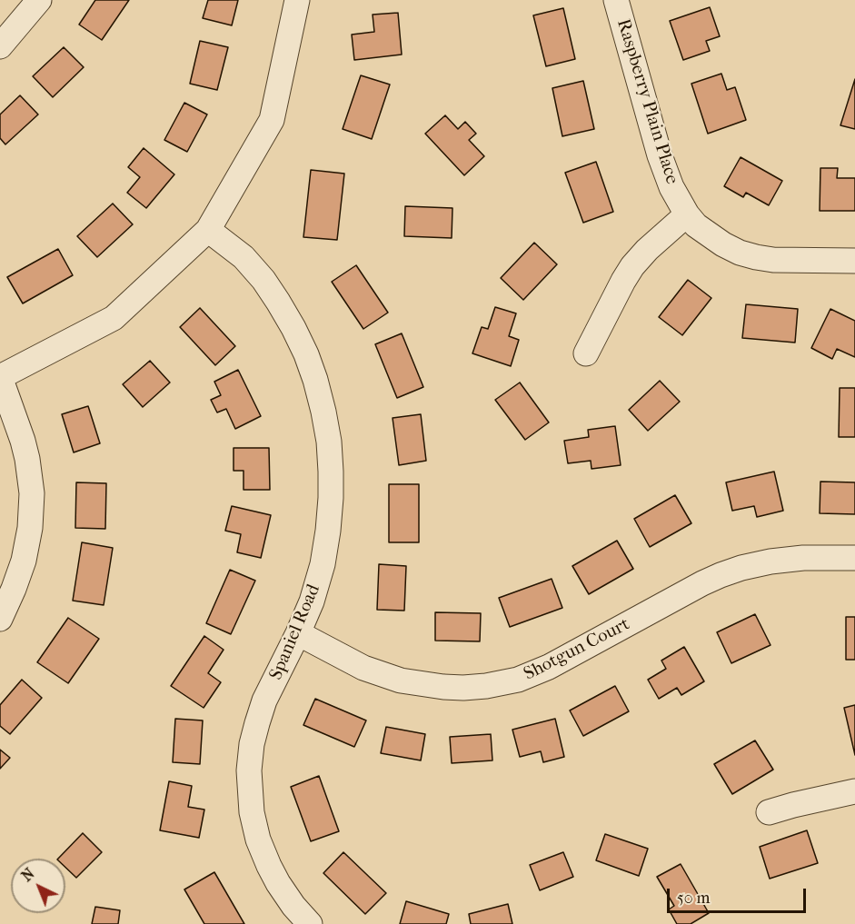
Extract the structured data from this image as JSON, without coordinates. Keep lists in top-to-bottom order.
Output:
{
  "streets": {
    "street": ["Raspberry Plain Place", "Spaniel Road", "Shotgun Court"]
  },
  "crossings": [
    ["Spaniel Road", "Shotgun Court"]
  ],
  "scale_bar": "50 m",
  "north": "top left"
}
